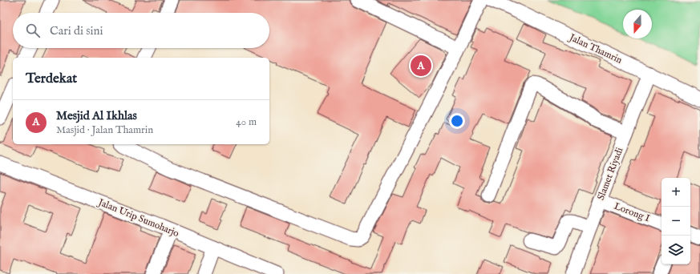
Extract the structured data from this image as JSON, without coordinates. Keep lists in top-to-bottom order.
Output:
{
  "streets": {
    "street": [
      "Jalan Thamrin",
      "Slamet Riyadi",
      "Lorong I",
      "Jalan Urip Sumoharjo"
    ]
  },
  "crossings": [
    ["Jalan Thamrin", "Slamet Riyadi"],
    ["Slamet Riyadi", "Lorong I"]
  ],
  "north": "bottom",
  "page": {
    "search": "Cari di sini",
    "pins": "A",
    "heading": "Terdekat",
    "list": [
      {
        "mark": "A",
        "name": "Mesjid Al Ikhlas",
        "note": "Masjid · Jalan Thamrin",
        "value": "40 m"
      }
    ],
    "map_buttons": ["+", "−"]
  }
}
